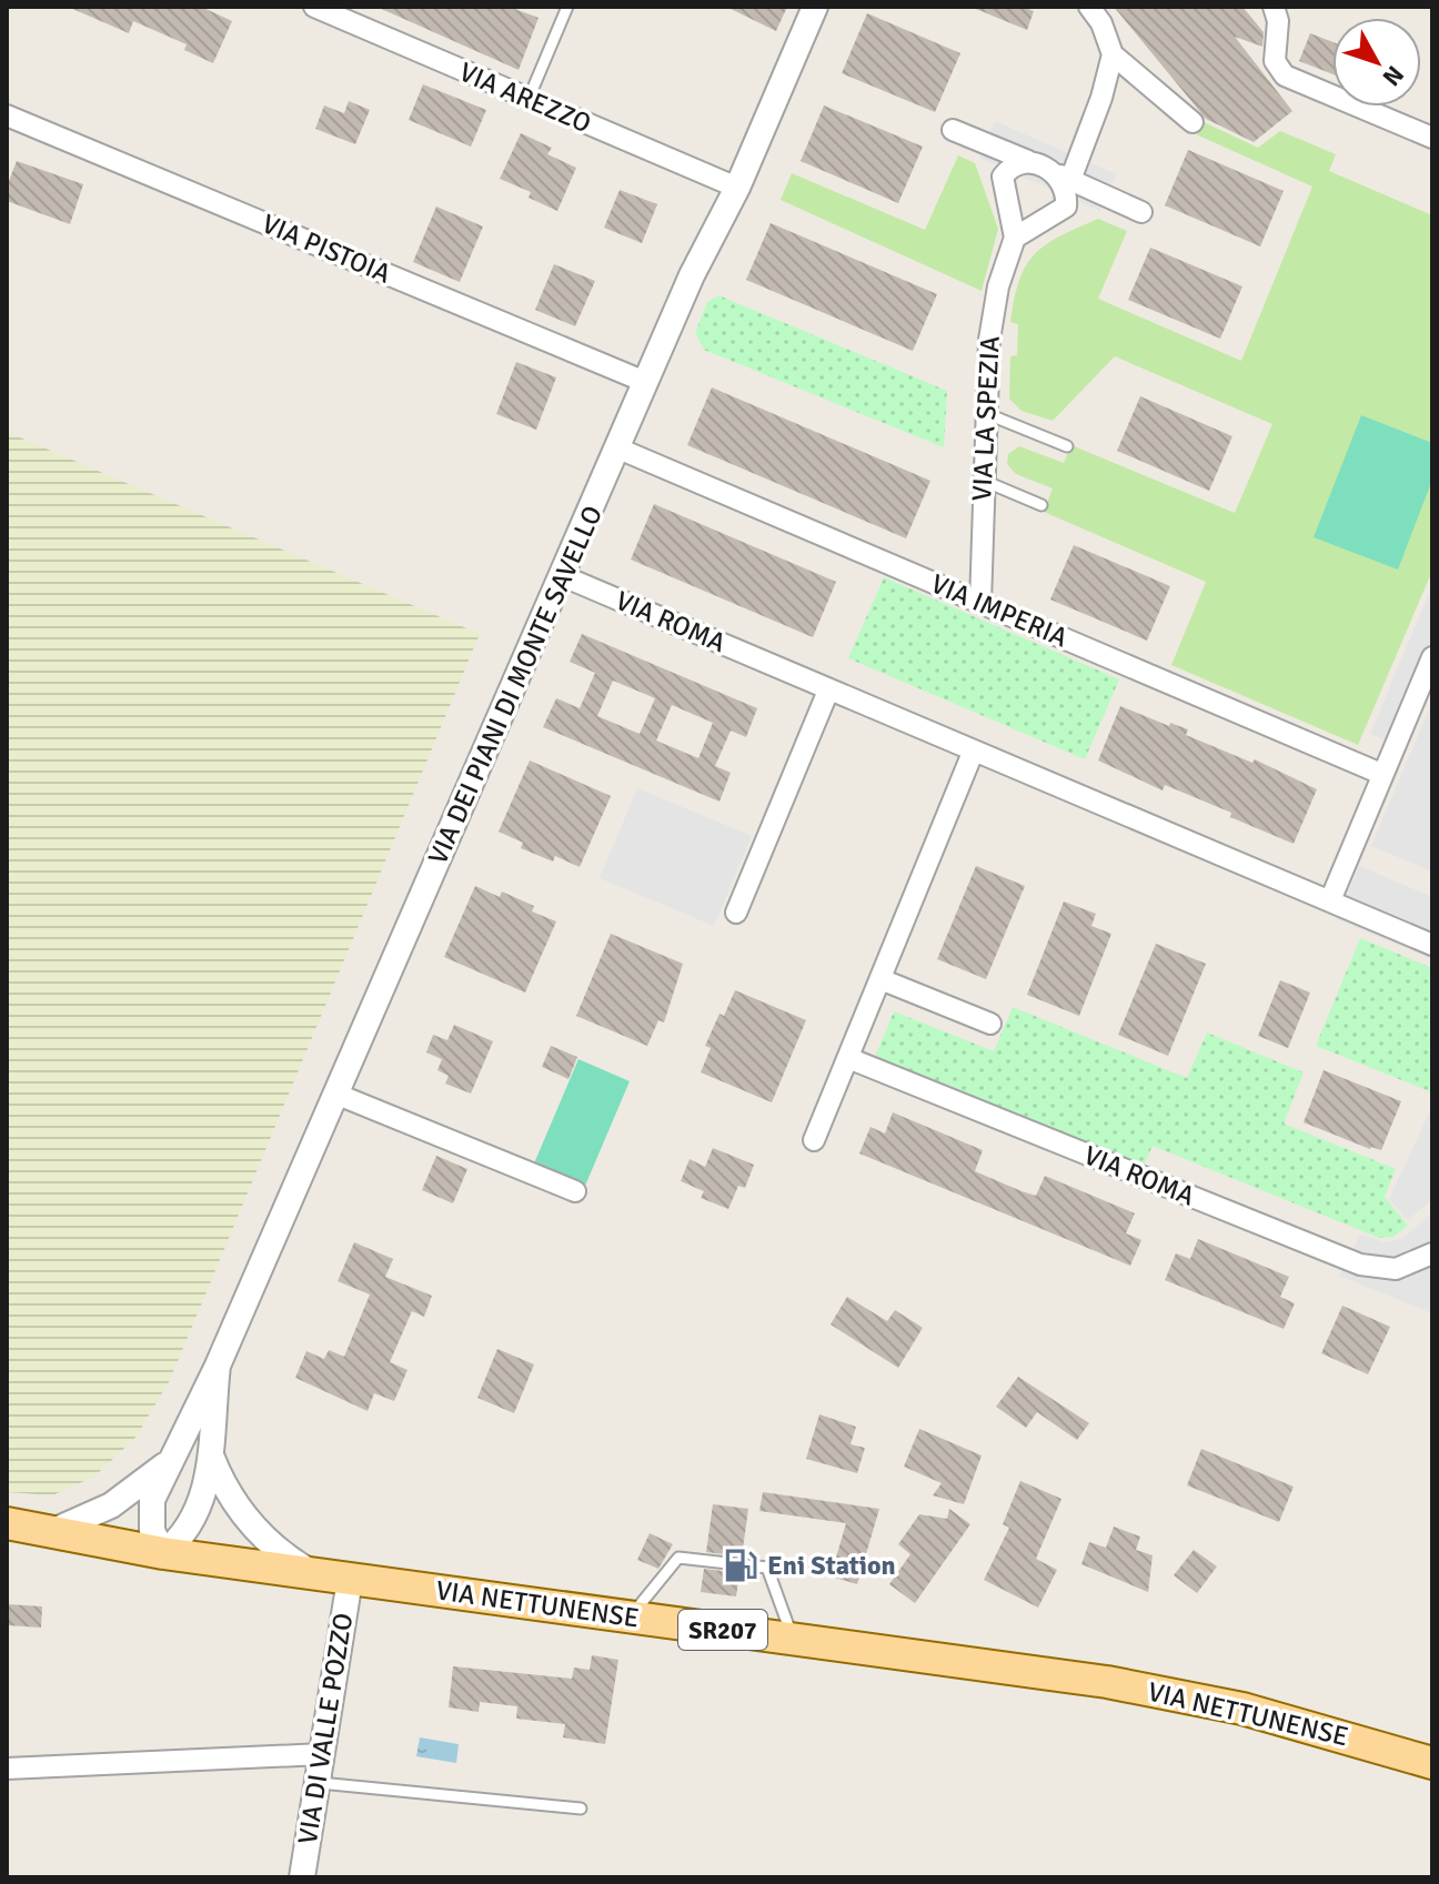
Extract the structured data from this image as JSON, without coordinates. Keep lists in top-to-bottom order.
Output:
{
  "streets": {
    "main road": ["VIA NETTUNENSE", "SR207"],
    "street": [
      "VIA AREZZO",
      "VIA PISTOIA",
      "VIA LA SPEZIA",
      "VIA IMPERIA",
      "VIA ROMA",
      "VIA DEI PIANI DI MONTE SAVELLO",
      "VIA DI VALLE POZZO"
    ]
  },
  "crossings": [
    ["VIA AREZZO", "VIA DEI PIANI DI MONTE SAVELLO"],
    ["VIA PISTOIA", "VIA DEI PIANI DI MONTE SAVELLO"],
    ["VIA LA SPEZIA", "VIA IMPERIA"],
    ["VIA IMPERIA", "VIA DEI PIANI DI MONTE SAVELLO"],
    ["VIA ROMA", "VIA DEI PIANI DI MONTE SAVELLO"],
    ["VIA DEI PIANI DI MONTE SAVELLO", "VIA NETTUNENSE"],
    ["VIA NETTUNENSE", "VIA DI VALLE POZZO"]
  ],
  "places": {
    "fuel station": ["Eni Station"]
  },
  "north": "bottom right"
}
